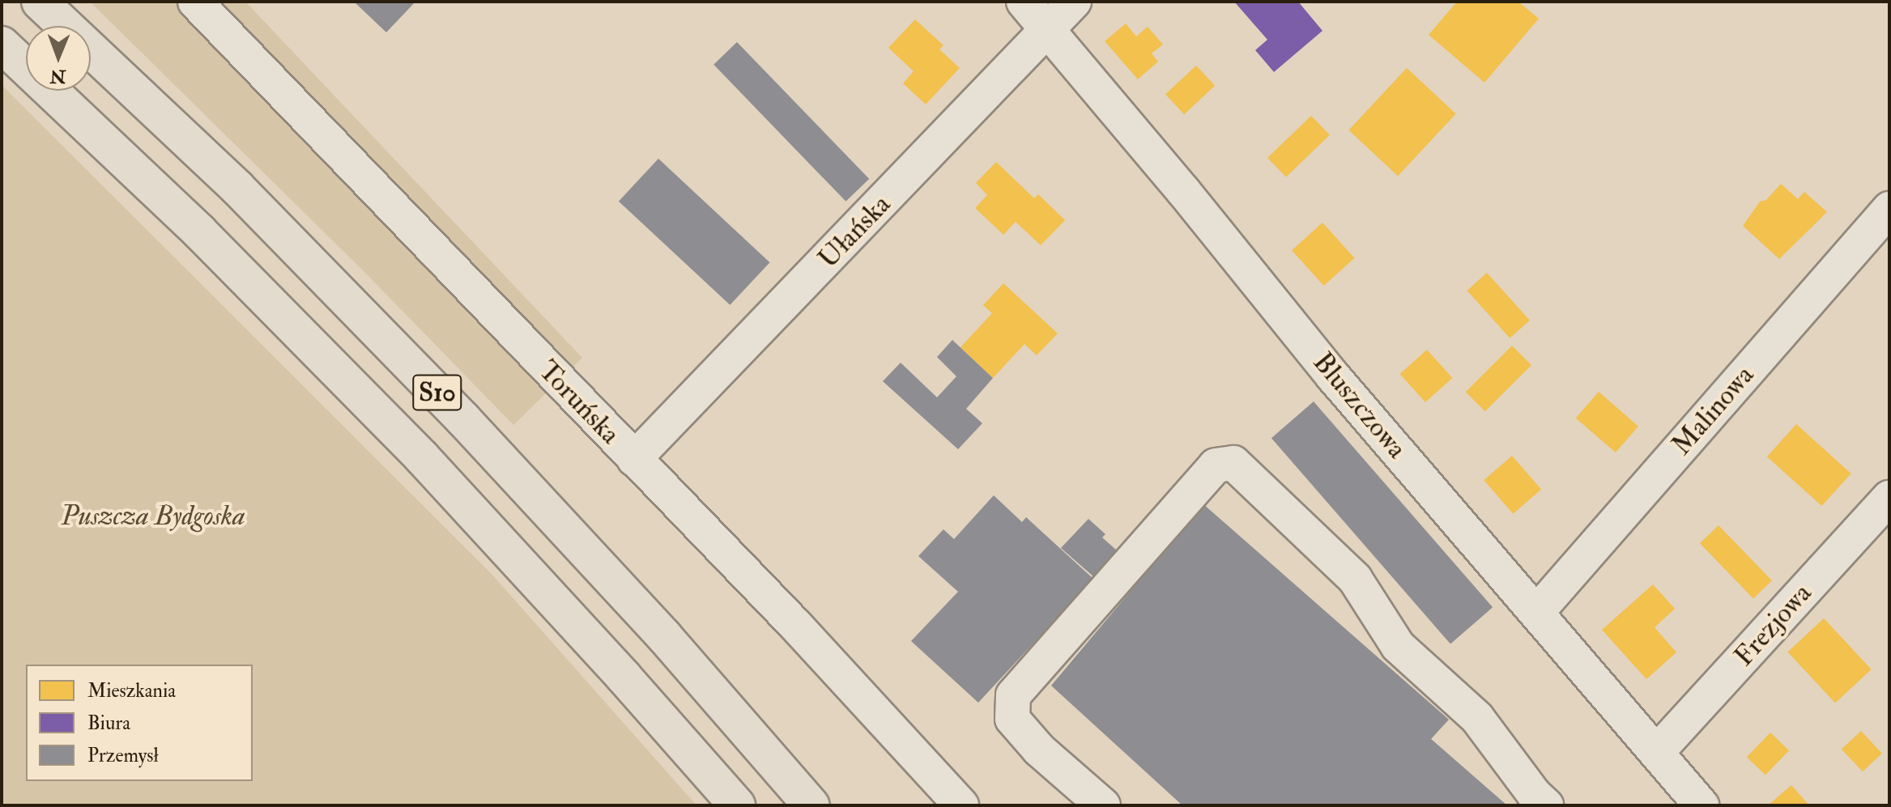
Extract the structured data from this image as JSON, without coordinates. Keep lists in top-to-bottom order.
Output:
{
  "streets": {
    "highway": ["S10"],
    "street": [
      "Ułańska",
      "Toruńska",
      "Bluszczowa",
      "Malinowa",
      "Frezjowa"
    ]
  },
  "crossings": [
    ["Ułańska", "Toruńska"],
    ["Ułańska", "Bluszczowa"],
    ["Bluszczowa", "Malinowa"],
    ["Bluszczowa", "Frezjowa"]
  ],
  "parks": ["Puszcza Bydgoska"],
  "legend": ["Mieszkania", "Biura", "Przemysł"],
  "north": "bottom"
}
